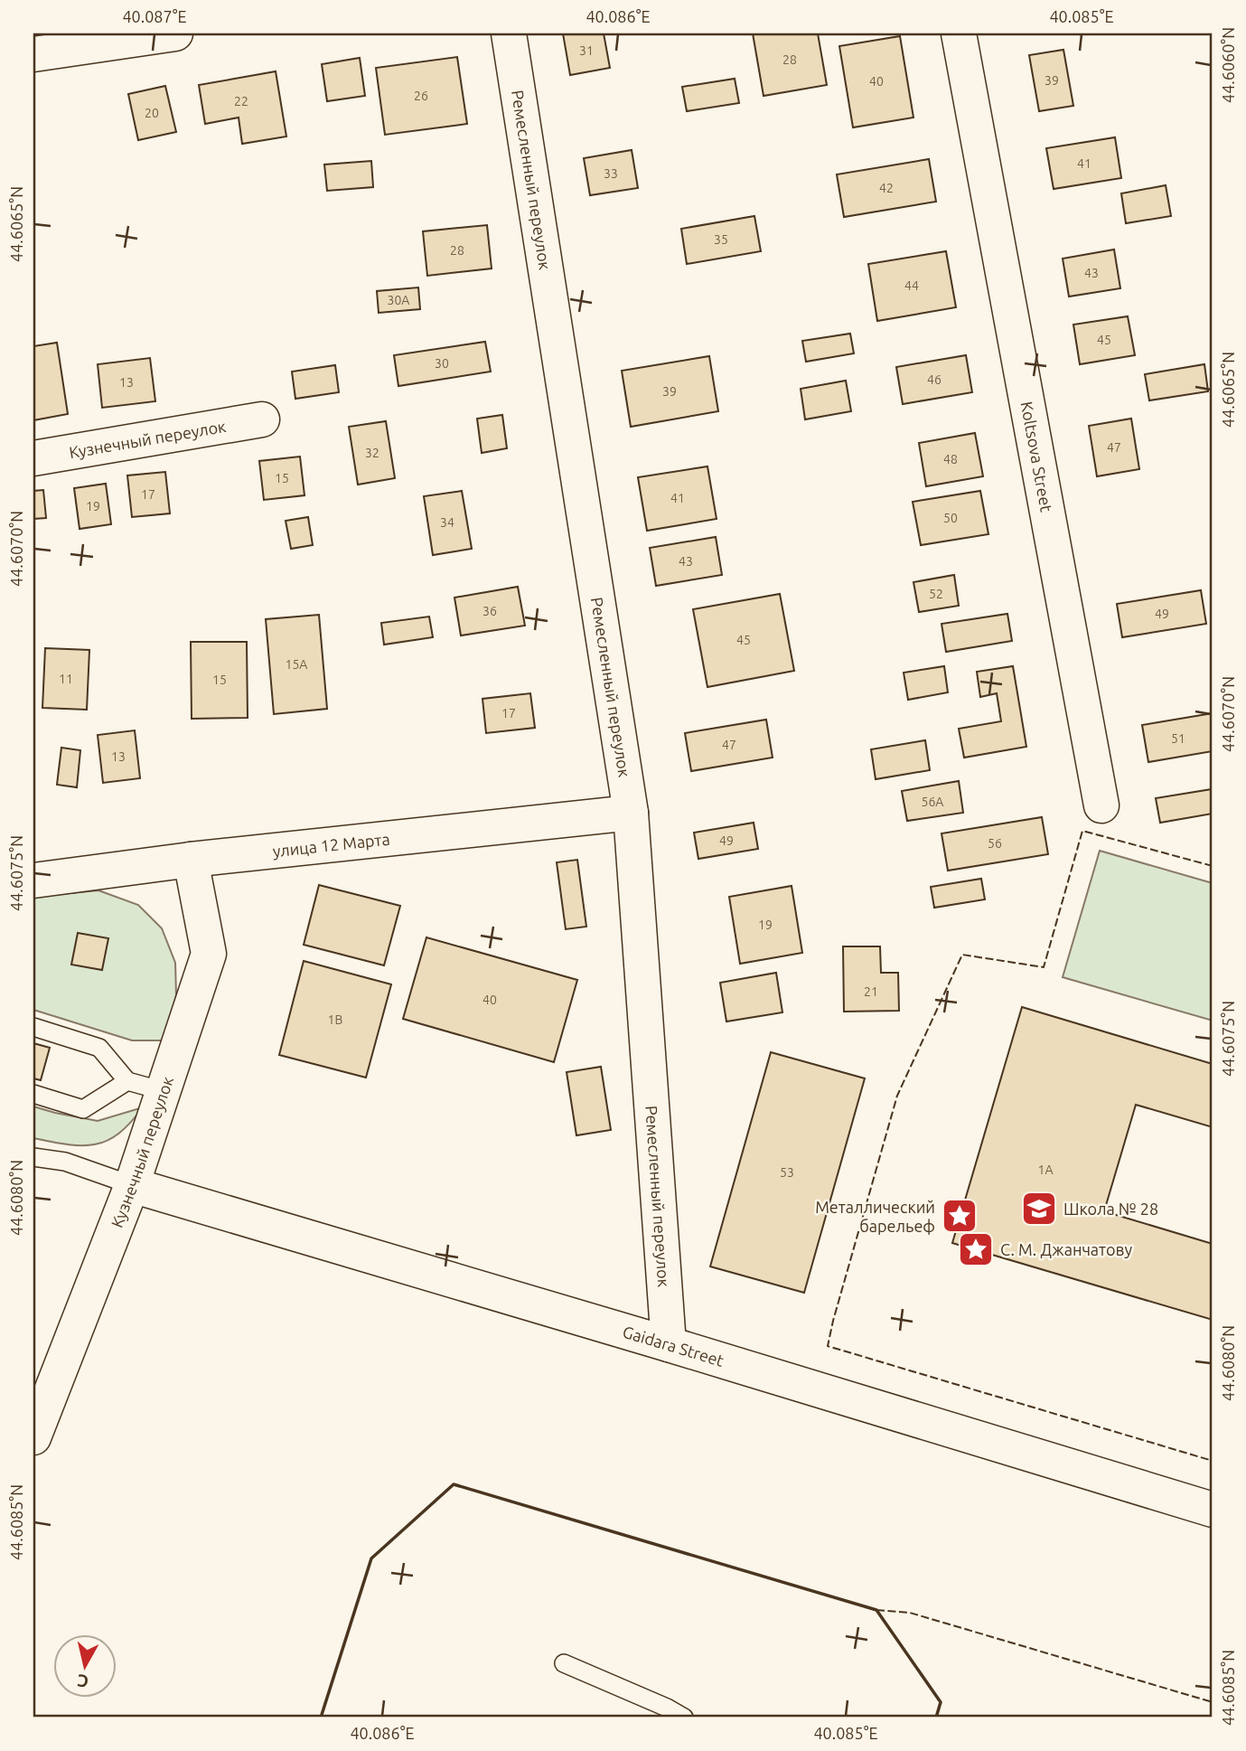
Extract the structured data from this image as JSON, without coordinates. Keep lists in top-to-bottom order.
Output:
{
  "streets": {
    "street": [
      "Ремесленный переулок",
      "Кузнечный переулок",
      "Koltsova Street",
      "улица 12 Марта",
      "Gaidara Street"
    ]
  },
  "crossings": [
    ["Ремесленный переулок", "улица 12 Марта"],
    ["Ремесленный переулок", "Gaidara Street"],
    ["Кузнечный переулок", "улица 12 Марта"],
    ["Кузнечный переулок", "Gaidara Street"]
  ],
  "places": {
    "school or university": ["Школа № 28"],
    "place": ["Металлический барельеф", "С. М. Джанчатову"]
  },
  "house_numbers": [
    "31",
    "28",
    "39",
    "40",
    "26",
    "22",
    "20",
    "41",
    "33",
    "42",
    "35",
    "28",
    "43",
    "44",
    "30А",
    "45",
    "30",
    "46",
    "13",
    "39",
    "47",
    "32",
    "48",
    "15",
    "17",
    "41",
    "19",
    "50",
    "34",
    "43",
    "52",
    "36",
    "49",
    "45",
    "15А",
    "11",
    "15",
    "17",
    "51",
    "47",
    "13",
    "56А",
    "49",
    "56",
    "19",
    "21",
    "40",
    "1В",
    "1А",
    "53"
  ],
  "north": "bottom",
  "coordinates": [
    "40.087°E",
    "40.086°E",
    "40.085°E",
    "44.6060°N",
    "44.6065°N",
    "44.6070°N",
    "44.6075°N",
    "44.6080°N",
    "44.6085°N"
  ]
}
